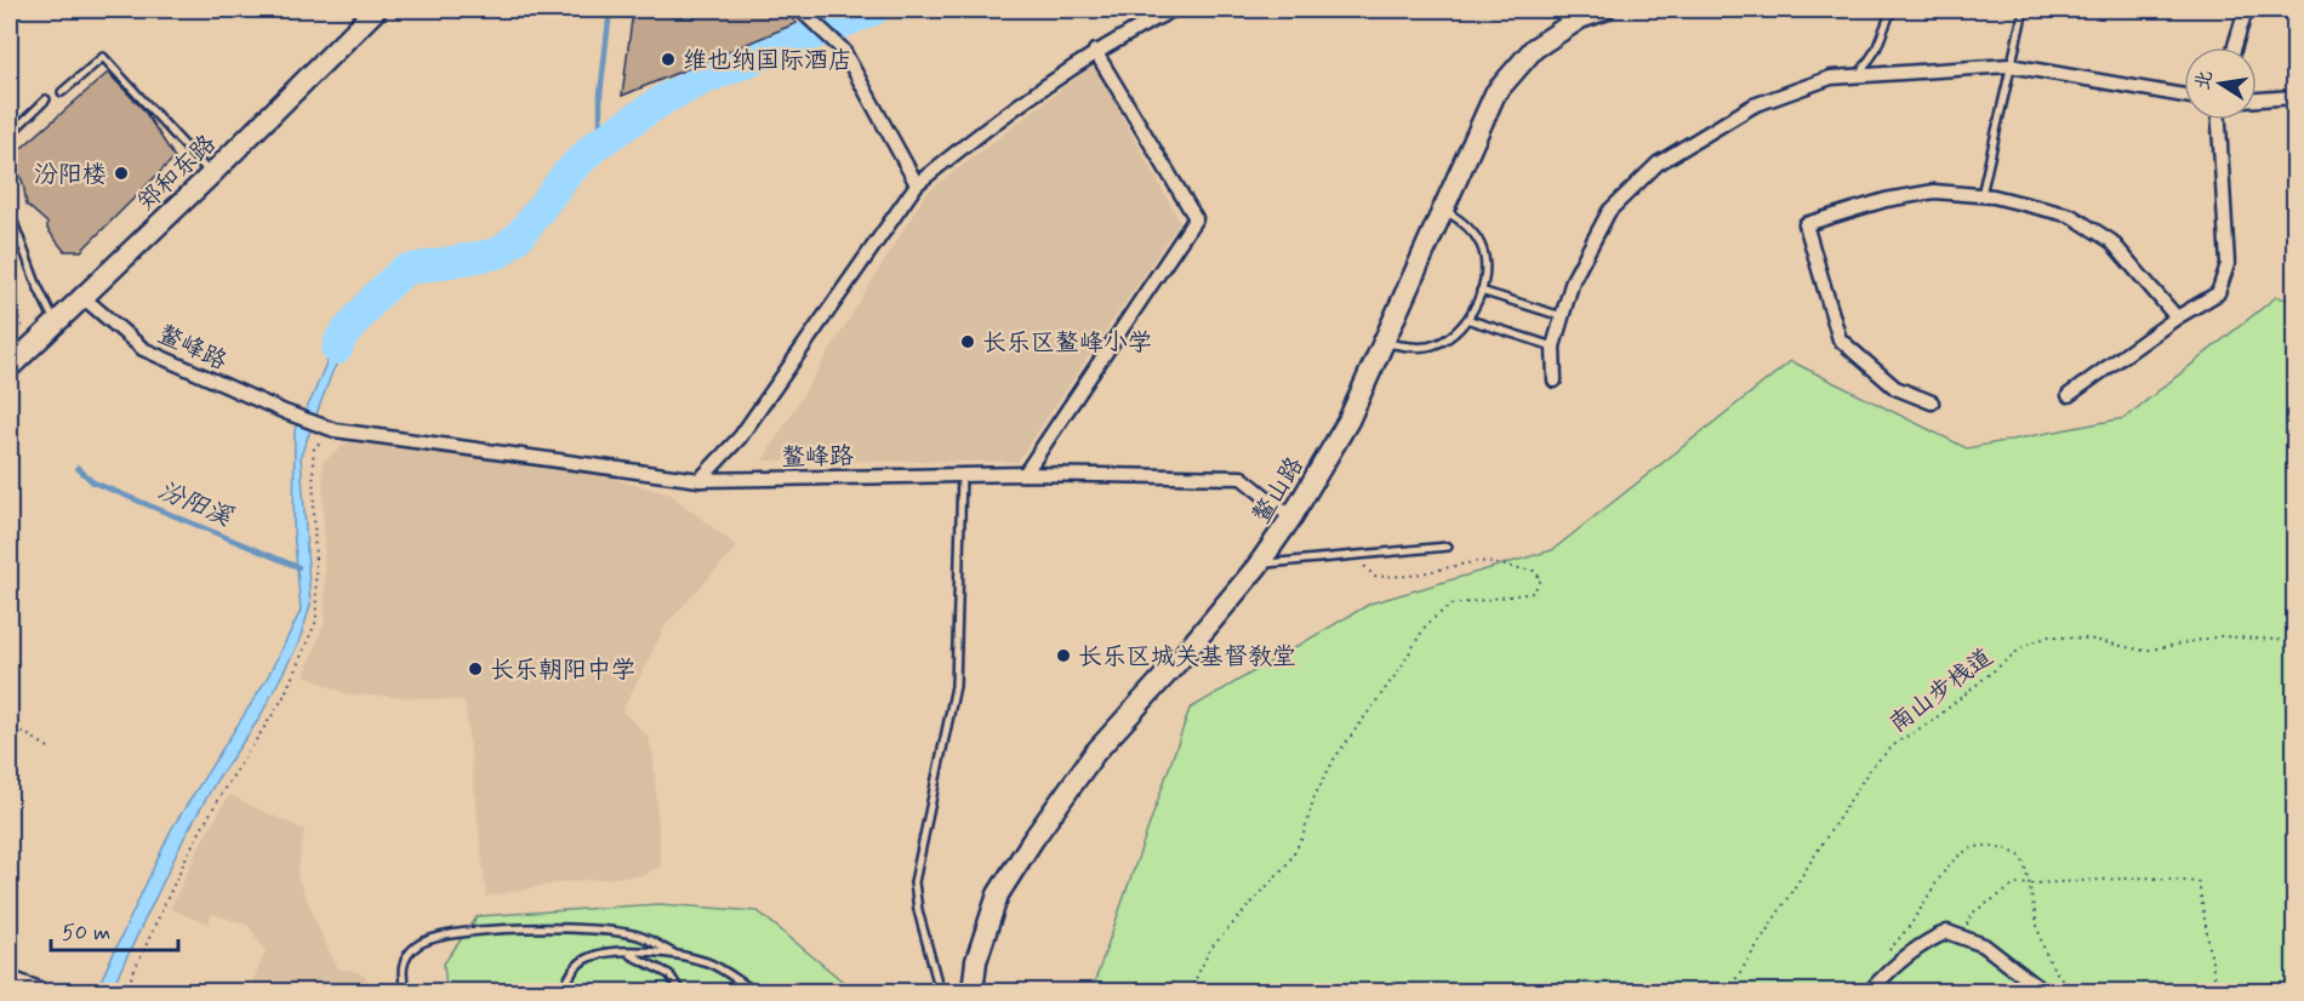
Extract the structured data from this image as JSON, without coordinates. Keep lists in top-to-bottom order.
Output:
{
  "streets": {
    "street": ["郑和东路", "鳌峰路", "鳌山路"],
    "path": ["南山步栈道"]
  },
  "crossings": [
    ["郑和东路", "鳌峰路"],
    ["鳌峰路", "鳌山路"]
  ],
  "water": ["汾阳溪"],
  "places": [
    "维也纳国际酒店",
    "汾阳楼",
    "长乐区鳌峰小学",
    "长乐区城关基督教堂",
    "长乐朝阳中学"
  ],
  "scale_bar": "50 m",
  "north": "left"
}
